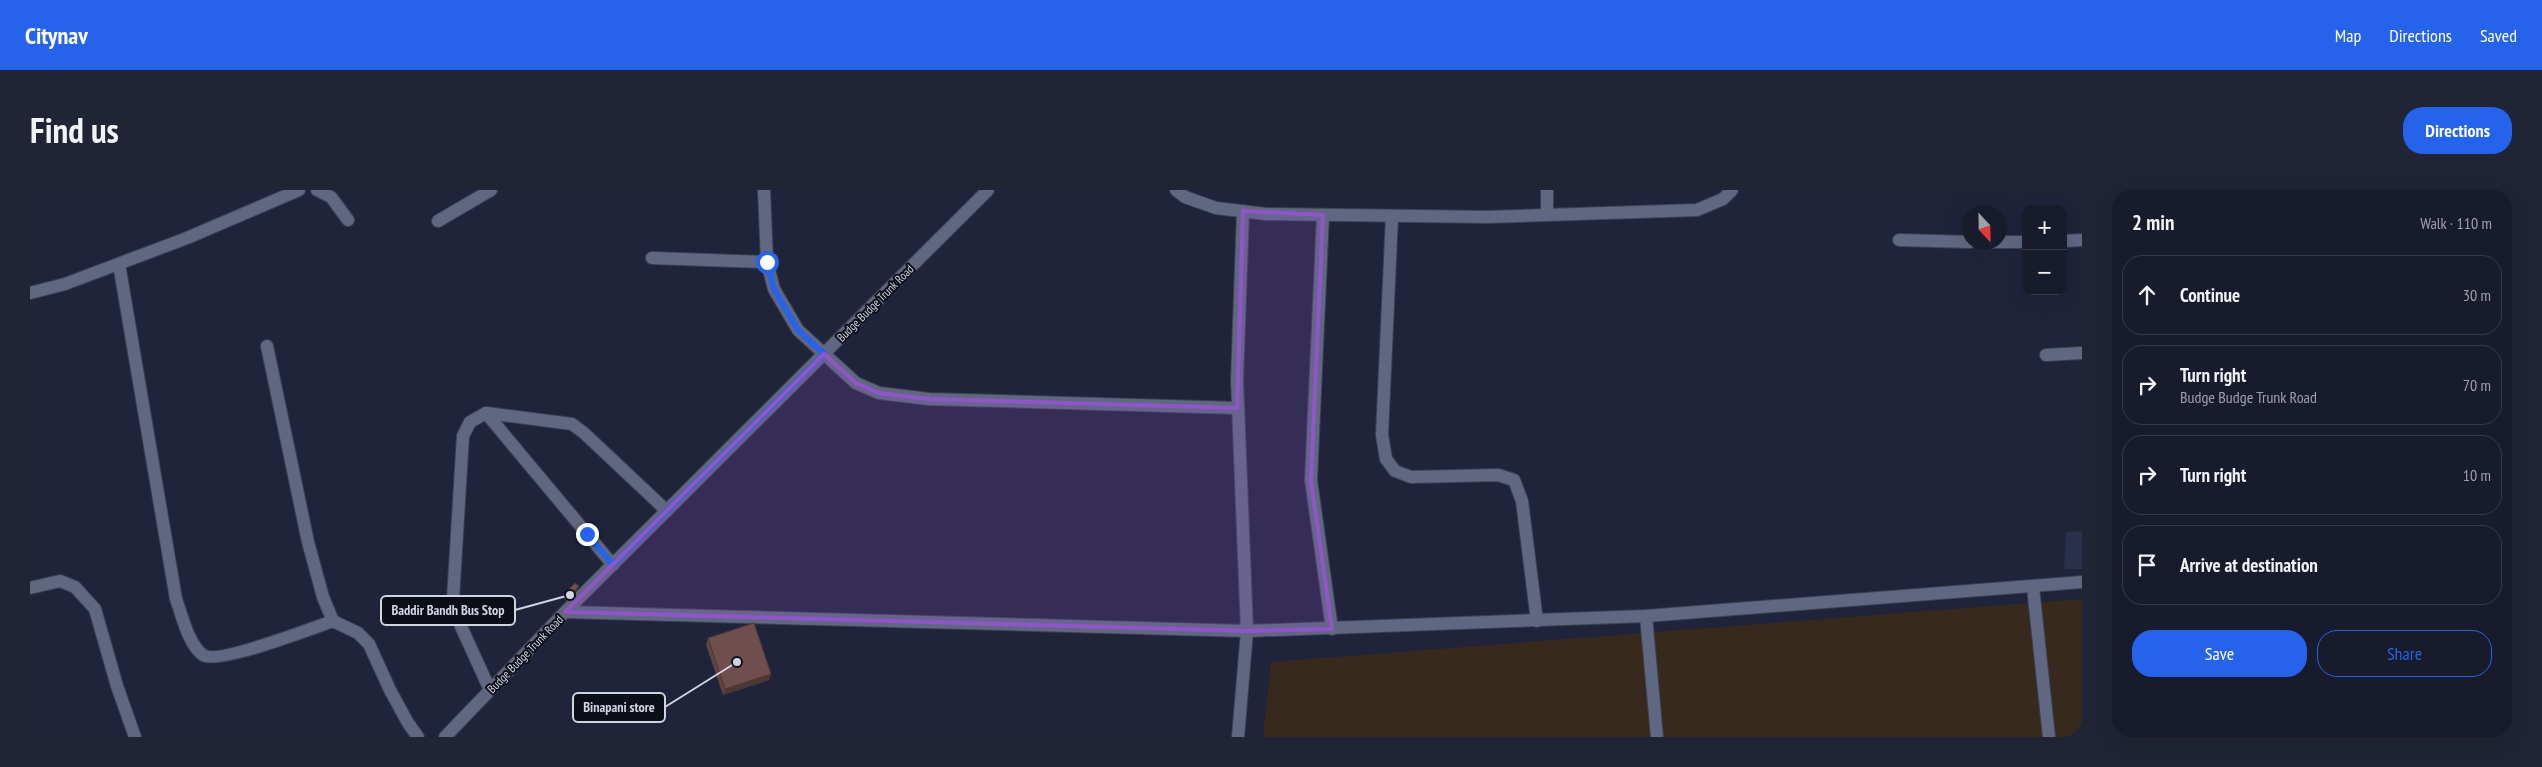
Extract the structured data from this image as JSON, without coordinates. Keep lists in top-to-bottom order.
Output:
{
  "streets": {
    "street": ["Budge Budge Trunk Road"]
  },
  "places": ["Baddir Bandh Bus Stop", "Binapani store"],
  "north": "bottom",
  "page": {
    "header": "Citynav",
    "nav": ["Map", "Directions", "Saved"],
    "title": "Find us",
    "buttons": [
      "Directions",
      ["Save", "Share"]
    ],
    "heading": ["2 min", "Walk · 110 m"],
    "map_buttons": ["+", "−"],
    "list": [
      ["Continue", "30 m"],
      ["Turn right", "Budge Budge Trunk Road", "70 m"],
      ["Turn right", "10 m"],
      "Arrive at destination"
    ]
  }
}
